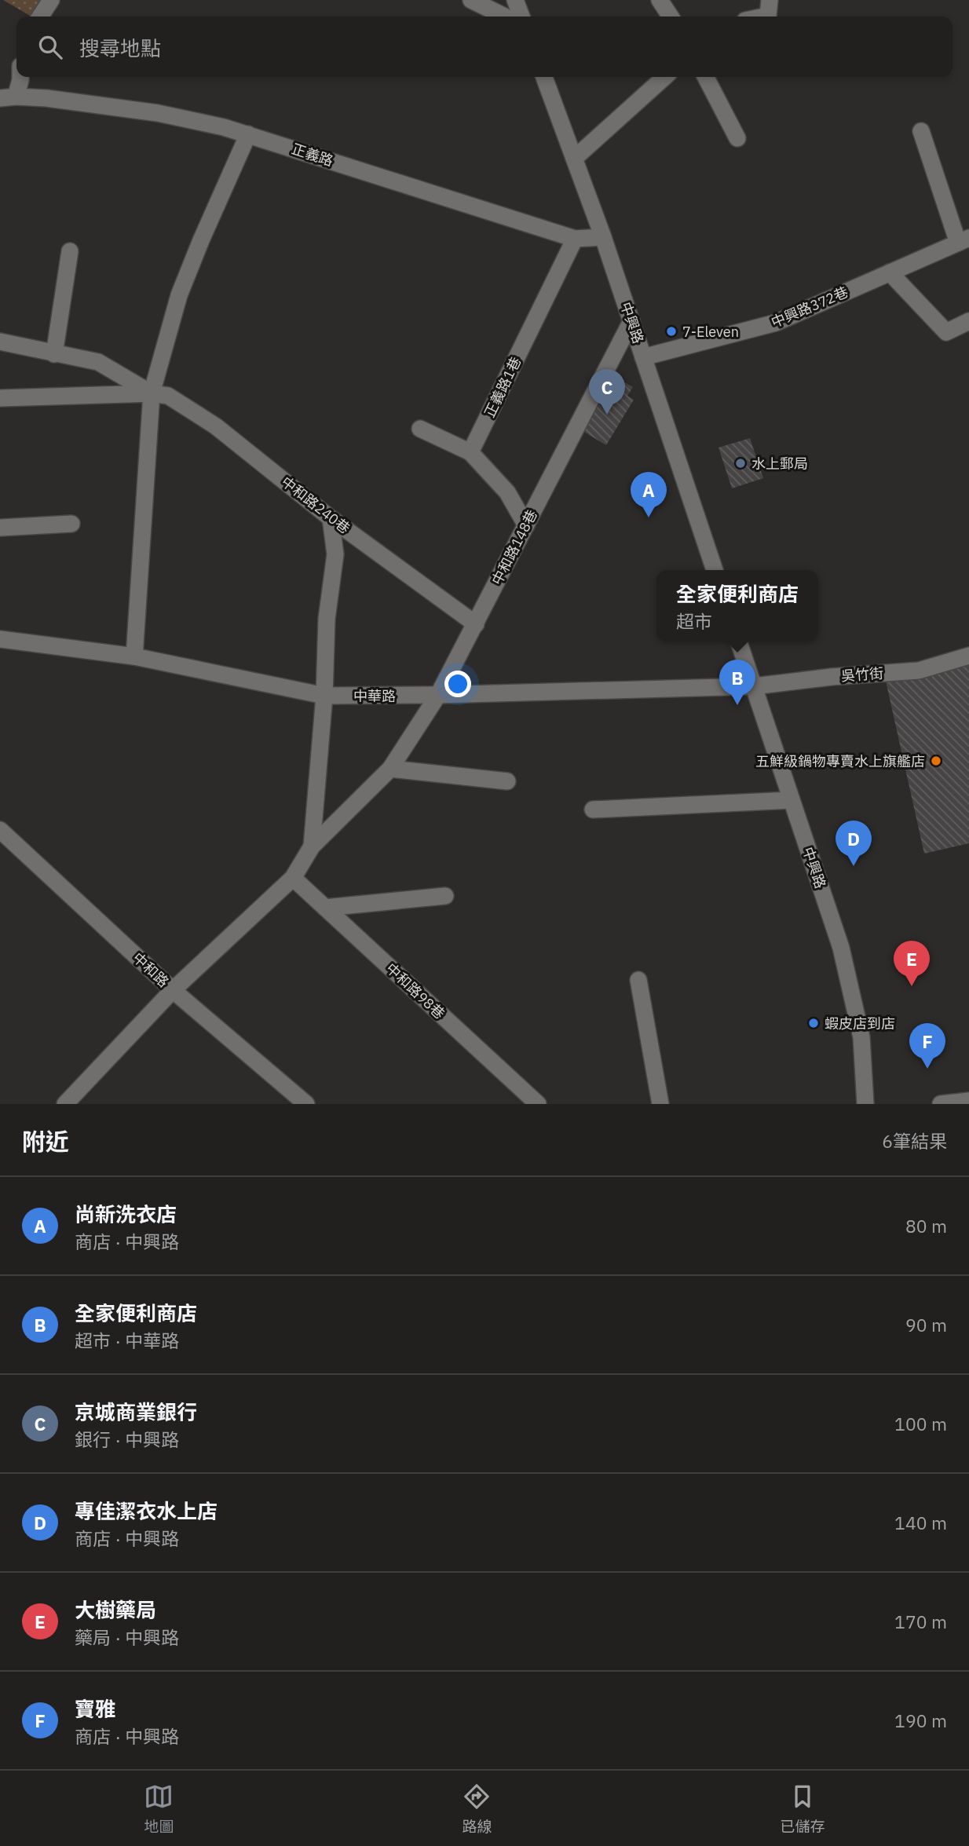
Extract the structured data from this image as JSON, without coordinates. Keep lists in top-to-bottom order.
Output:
{
  "streets": {
    "street": [
      "正義路",
      "中興路372巷",
      "中興路",
      "正義路1巷",
      "中和路240巷",
      "中和路148巷",
      "吳竹街",
      "中華路",
      "中和路",
      "中和路98巷"
    ]
  },
  "crossings": [
    ["正義路", "中興路"],
    ["正義路", "正義路1巷"],
    ["中興路372巷", "中興路"],
    ["中興路", "中和路148巷"],
    ["中興路", "吳竹街"],
    ["中興路", "中華路"],
    ["中和路240巷", "中和路148巷"],
    ["中和路148巷", "中華路"],
    ["中和路148巷", "中和路"],
    ["中和路148巷", "中和路98巷"],
    ["吳竹街", "中華路"]
  ],
  "places": [
    "7-Eleven",
    "水上郵局",
    "五鮮級鍋物專賣水上旗艦店",
    "蝦皮店到店"
  ],
  "page": {
    "search": "搜尋地點",
    "pins": [
      "C",
      "A",
      "B",
      "D",
      "E",
      "F"
    ],
    "popup": ["全家便利商店", "超市"],
    "heading": ["附近", "6筆結果"],
    "list": [
      {
        "mark": "A",
        "name": "尚新洗衣店",
        "note": "商店 · 中興路",
        "value": "80 m"
      },
      {
        "mark": "B",
        "name": "全家便利商店",
        "note": "超市 · 中華路",
        "value": "90 m"
      },
      {
        "mark": "C",
        "name": "京城商業銀行",
        "note": "銀行 · 中興路",
        "value": "100 m"
      },
      {
        "mark": "D",
        "name": "專佳潔衣水上店",
        "note": "商店 · 中興路",
        "value": "140 m"
      },
      {
        "mark": "E",
        "name": "大樹藥局",
        "note": "藥局 · 中興路",
        "value": "170 m"
      },
      {
        "mark": "F",
        "name": "寶雅",
        "note": "商店 · 中興路",
        "value": "190 m"
      }
    ],
    "nav": ["地圖", "路線", "已儲存"]
  }
}
